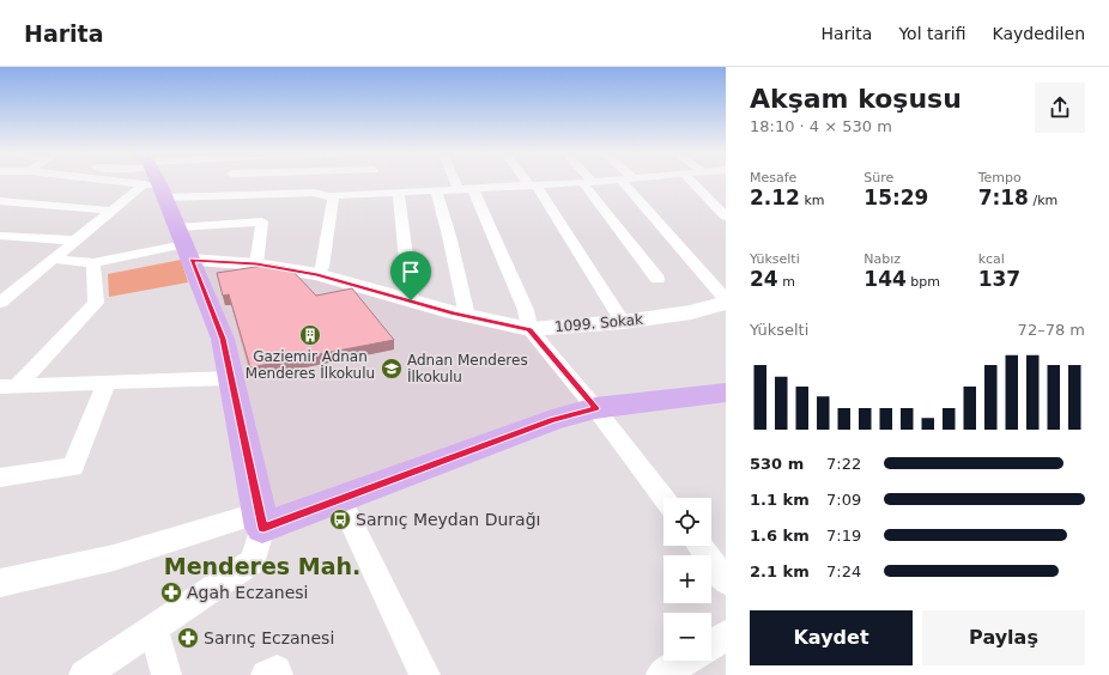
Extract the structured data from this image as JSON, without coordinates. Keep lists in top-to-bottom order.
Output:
{
  "streets": {
    "street": ["1099. Sokak"]
  },
  "districts": ["Menderes Mah."],
  "places": {
    "building": ["Gaziemir Adnan Menderes İlkokulu"],
    "school or university": ["Adnan Menderes İlkokulu"],
    "bus stop": ["Sarnıç Meydan Durağı"],
    "pharmacy": ["Agah Eczanesi", "Sarınç Eczanesi"]
  },
  "page": {
    "header": "Harita",
    "nav": ["Harita", "Yol tarifi", "Kaydedilen"],
    "heading": ["Akşam koşusu", "18:10 · 4 × 530 m"],
    "stats": [
      ["Mesafe", "2.12 km"],
      ["Süre", "15:29"],
      ["Tempo", "7:18 /km"],
      ["Yükselti", "24 m"],
      ["Nabız", "144 bpm"],
      ["kcal", "137"]
    ],
    "chart": ["Yükselti", "72–78 m"],
    "list": [
      {
        "name": "530 m",
        "note": "7:22"
      },
      {
        "name": "1.1 km",
        "note": "7:09"
      },
      {
        "name": "1.6 km",
        "note": "7:19"
      },
      {
        "name": "2.1 km",
        "note": "7:24"
      }
    ],
    "map_buttons": ["+", "−"],
    "buttons": ["Kaydet", "Paylaş"]
  }
}
